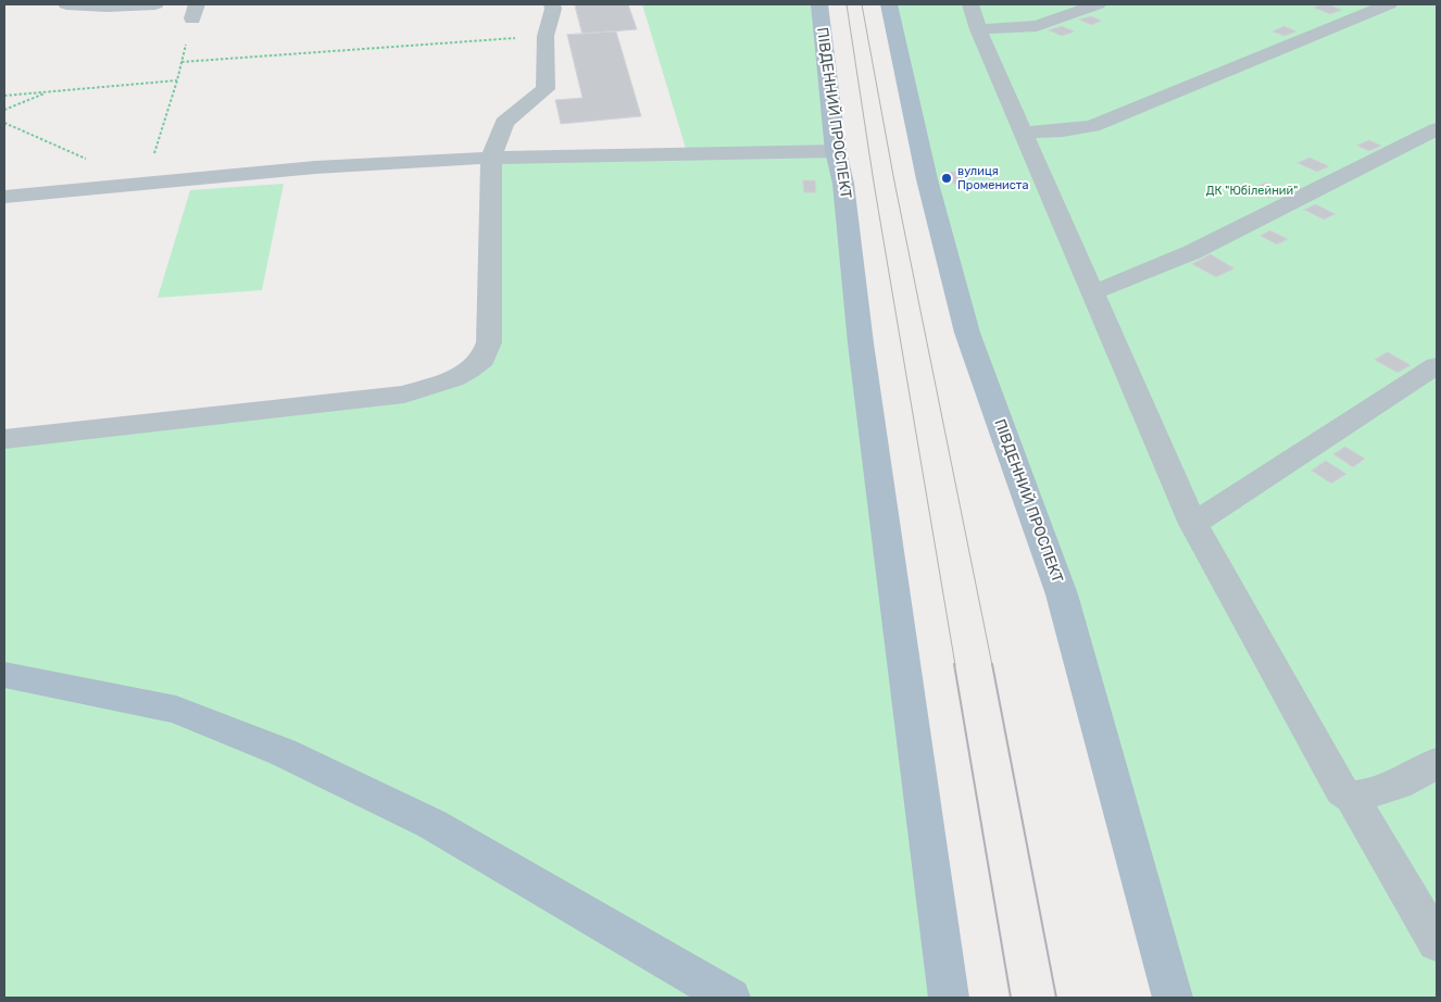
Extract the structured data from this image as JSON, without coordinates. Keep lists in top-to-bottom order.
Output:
{
  "streets": {
    "main road": ["ПІВДЕННИЙ ПРОСПЕКТ"]
  },
  "parks": ["ДК \"Юбілейний\""],
  "places": ["вулиця Промениста"]
}
